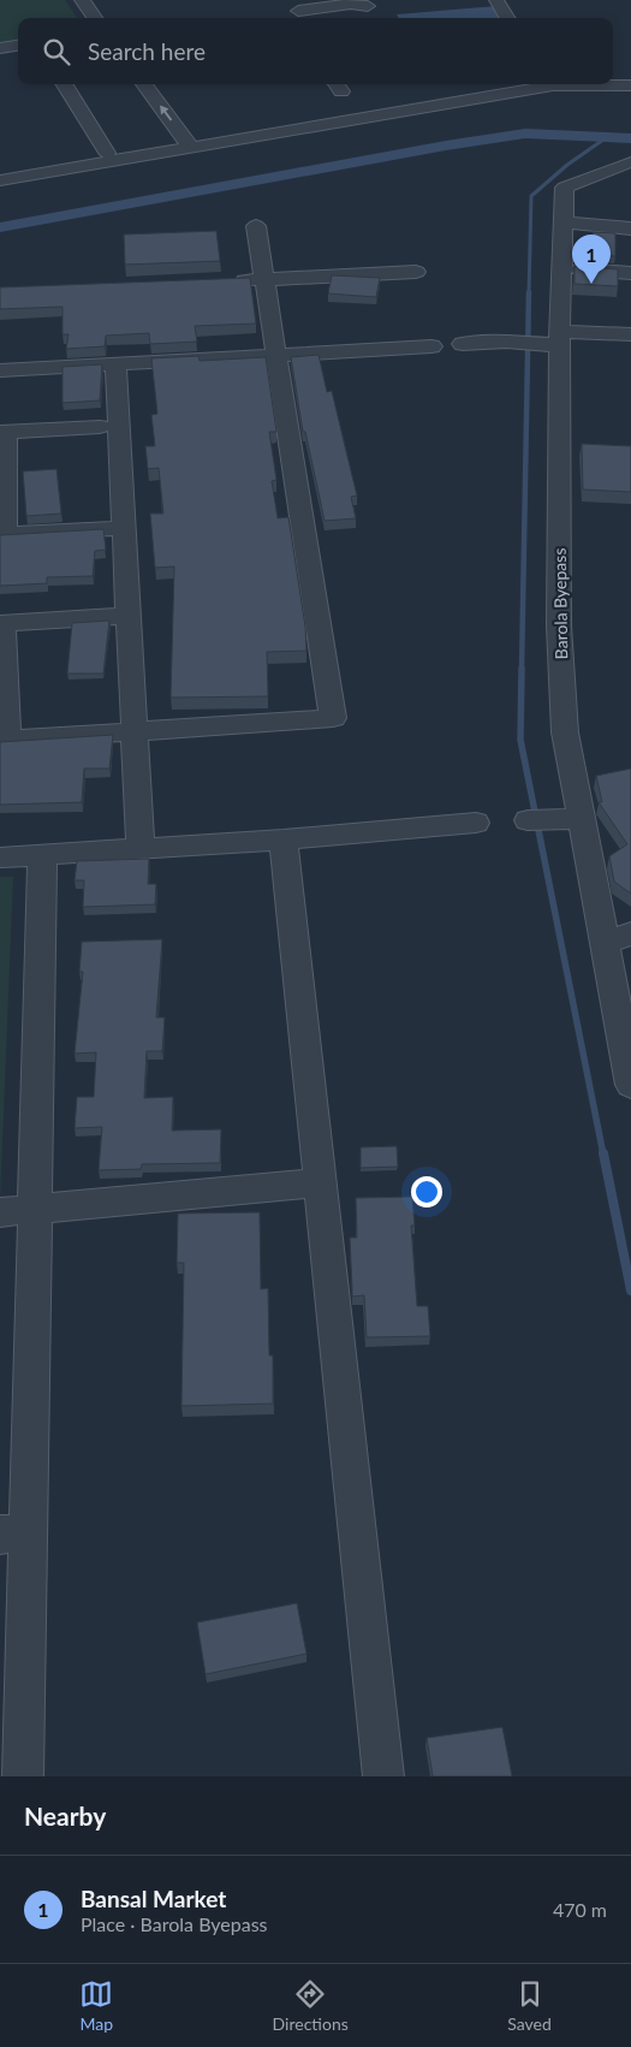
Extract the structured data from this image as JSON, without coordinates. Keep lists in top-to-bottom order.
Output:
{
  "streets": {
    "street": ["Barola Byepass"]
  },
  "page": {
    "search": "Search here",
    "pins": "1",
    "heading": "Nearby",
    "list": [
      {
        "mark": "1",
        "name": "Bansal Market",
        "note": "Place · Barola Byepass",
        "value": "470 m"
      }
    ],
    "nav": ["Map", "Directions", "Saved"]
  }
}
